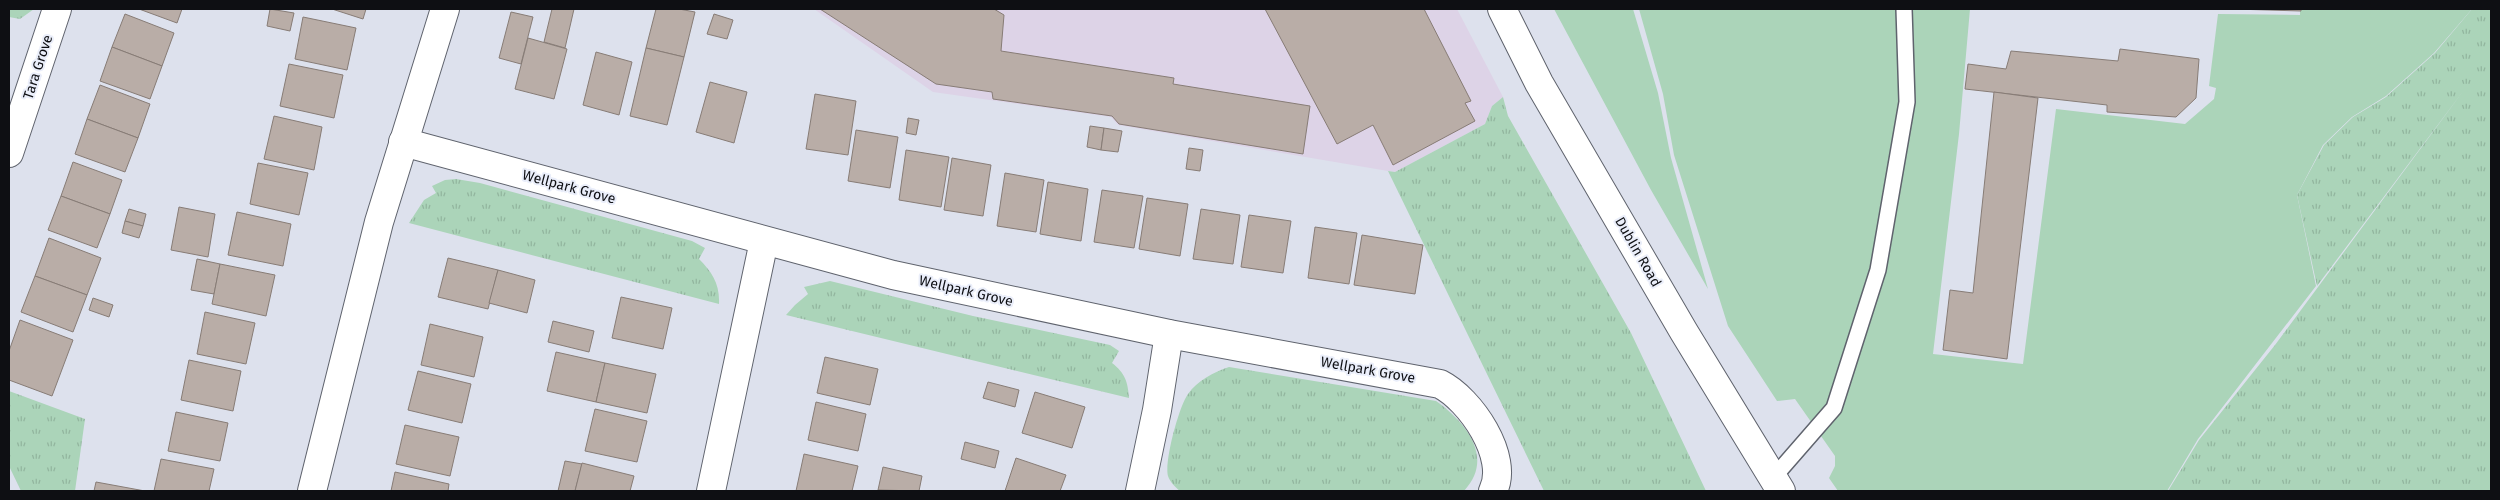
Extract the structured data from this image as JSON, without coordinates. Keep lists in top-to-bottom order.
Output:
{
  "streets": {
    "street": ["Tara Grove", "Wellpark Grove", "Dublin Road"]
  }
}
